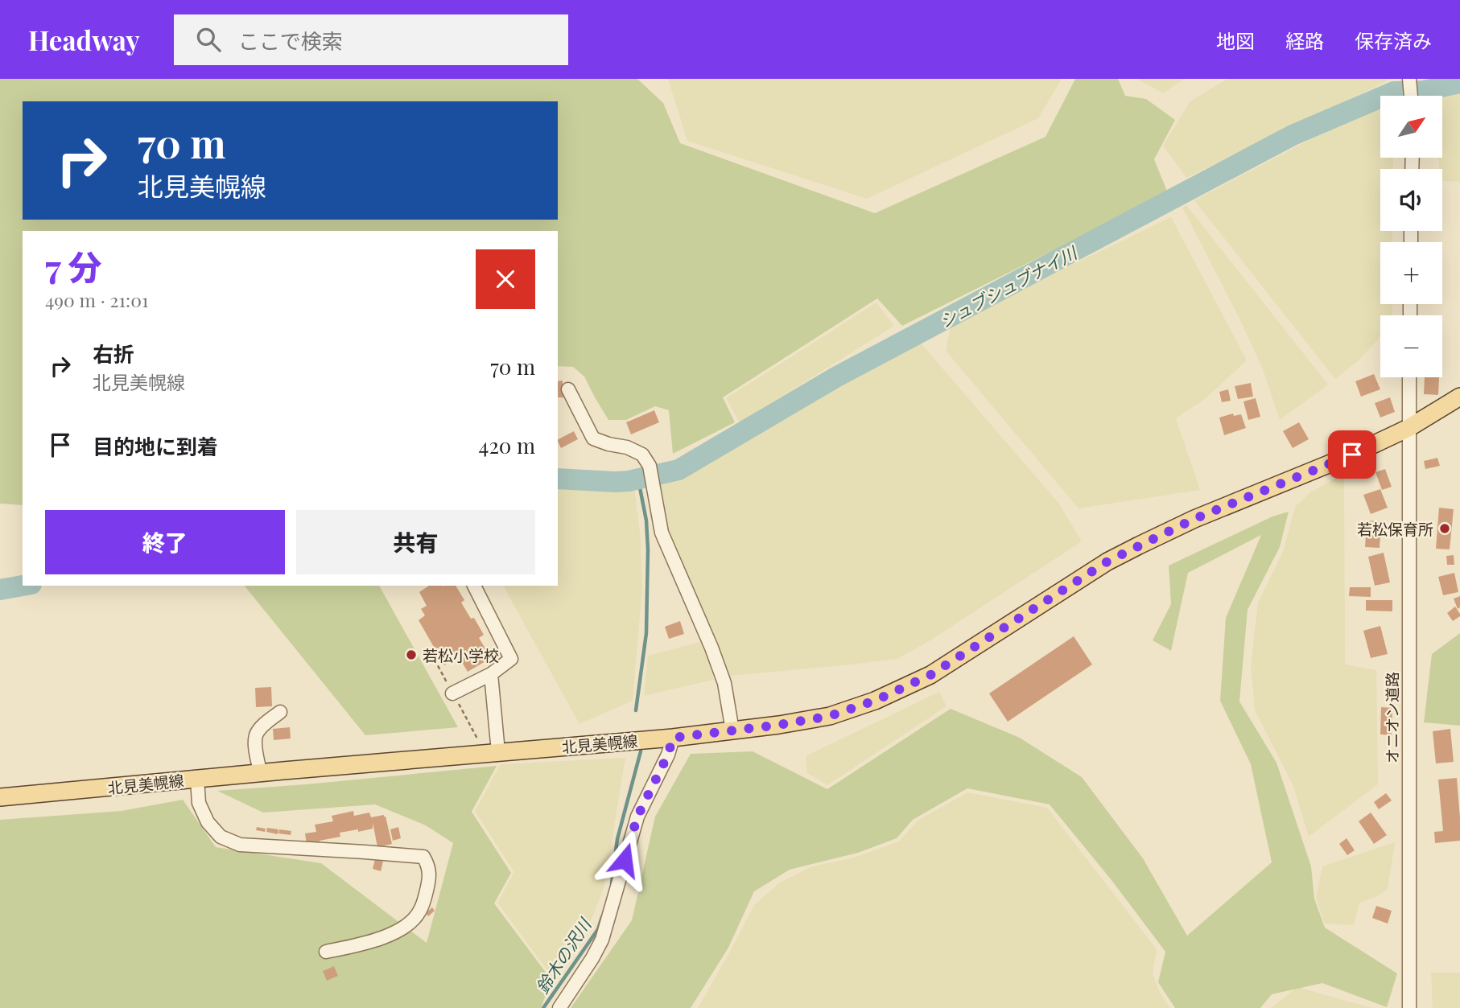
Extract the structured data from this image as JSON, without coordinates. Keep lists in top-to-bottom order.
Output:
{
  "streets": {
    "main road": ["北見美幌線"],
    "street": ["オニオン道路"]
  },
  "crossings": [
    ["オニオン道路", "北見美幌線"]
  ],
  "water": ["シュブシュブナイ川", "鈴木の沢川"],
  "places": ["若松保育所", "若松小学校"],
  "north": "top right",
  "page": {
    "header": "Headway",
    "search": "ここで検索",
    "nav": ["地図", "経路", "保存済み"],
    "map_buttons": ["+", "−"],
    "turn": ["70 m", "北見美幌線"],
    "heading": ["7 分", "490 m · 21:01"],
    "list": [
      {
        "name": "右折",
        "note": "北見美幌線",
        "value": "70 m"
      },
      {
        "name": "目的地に到着",
        "value": "420 m"
      }
    ],
    "buttons": ["終了", "共有"]
  }
}
